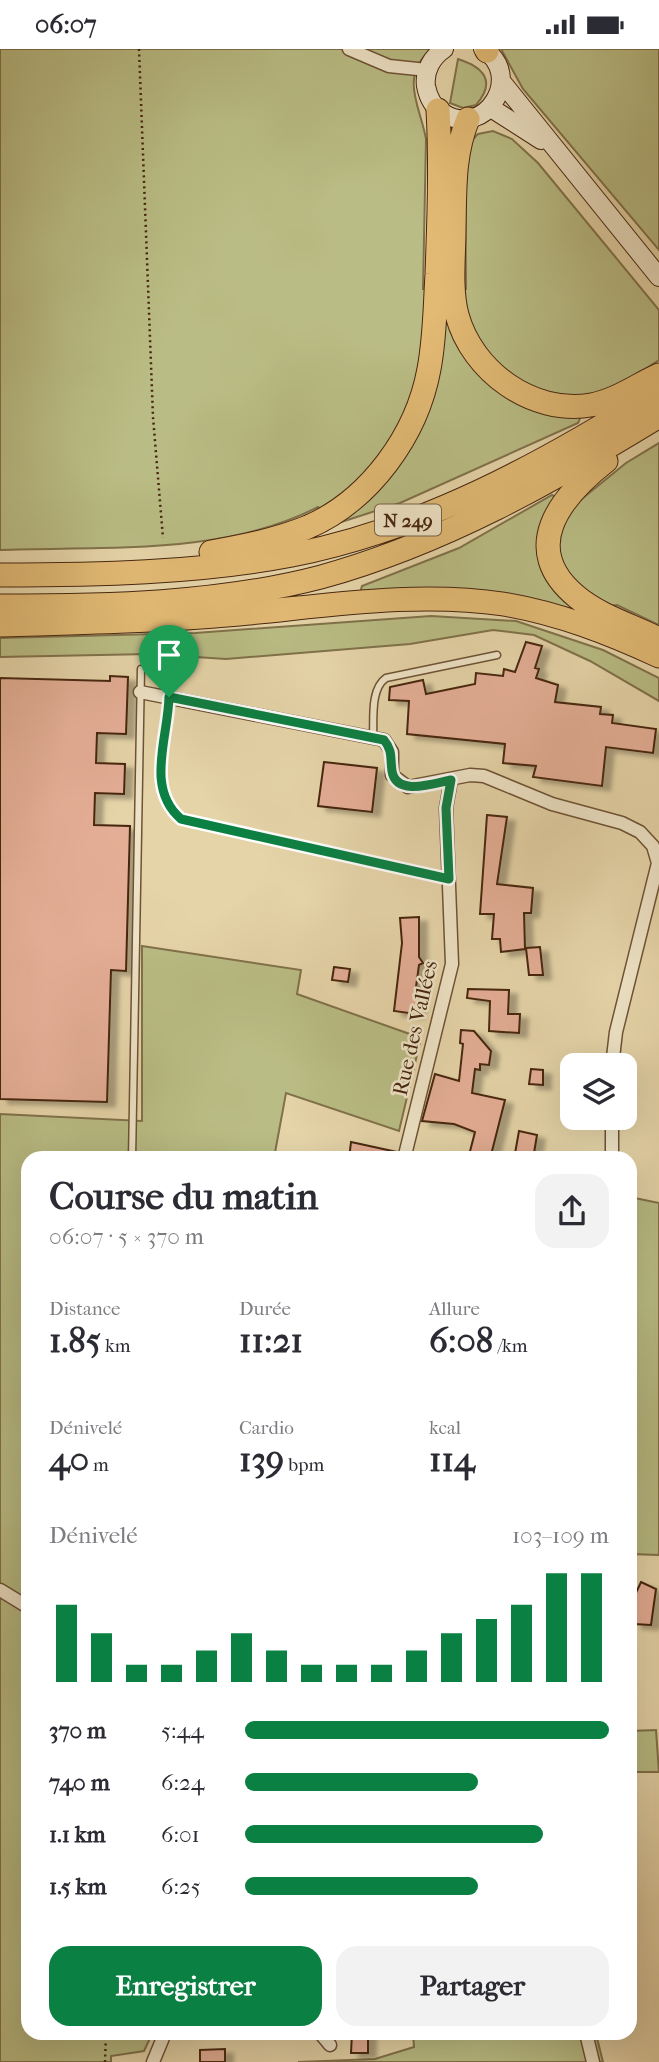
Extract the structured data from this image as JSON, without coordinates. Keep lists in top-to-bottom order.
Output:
{
  "streets": {
    "highway": ["N 249"],
    "street": ["Rue des Vallées"]
  },
  "page": {
    "status": "06:07",
    "heading": ["Course du matin", "06:07 · 5 × 370 m"],
    "stats": [
      ["Distance", "1.85 km"],
      ["Durée", "11:21"],
      ["Allure", "6:08 /km"],
      ["Dénivelé", "40 m"],
      ["Cardio", "139 bpm"],
      ["kcal", "114"]
    ],
    "chart": ["Dénivelé", "103–109 m"],
    "list": [
      {
        "name": "370 m",
        "note": "5:44"
      },
      {
        "name": "740 m",
        "note": "6:24"
      },
      {
        "name": "1.1 km",
        "note": "6:01"
      },
      {
        "name": "1.5 km",
        "note": "6:25"
      }
    ],
    "buttons": ["Enregistrer", "Partager"]
  }
}
